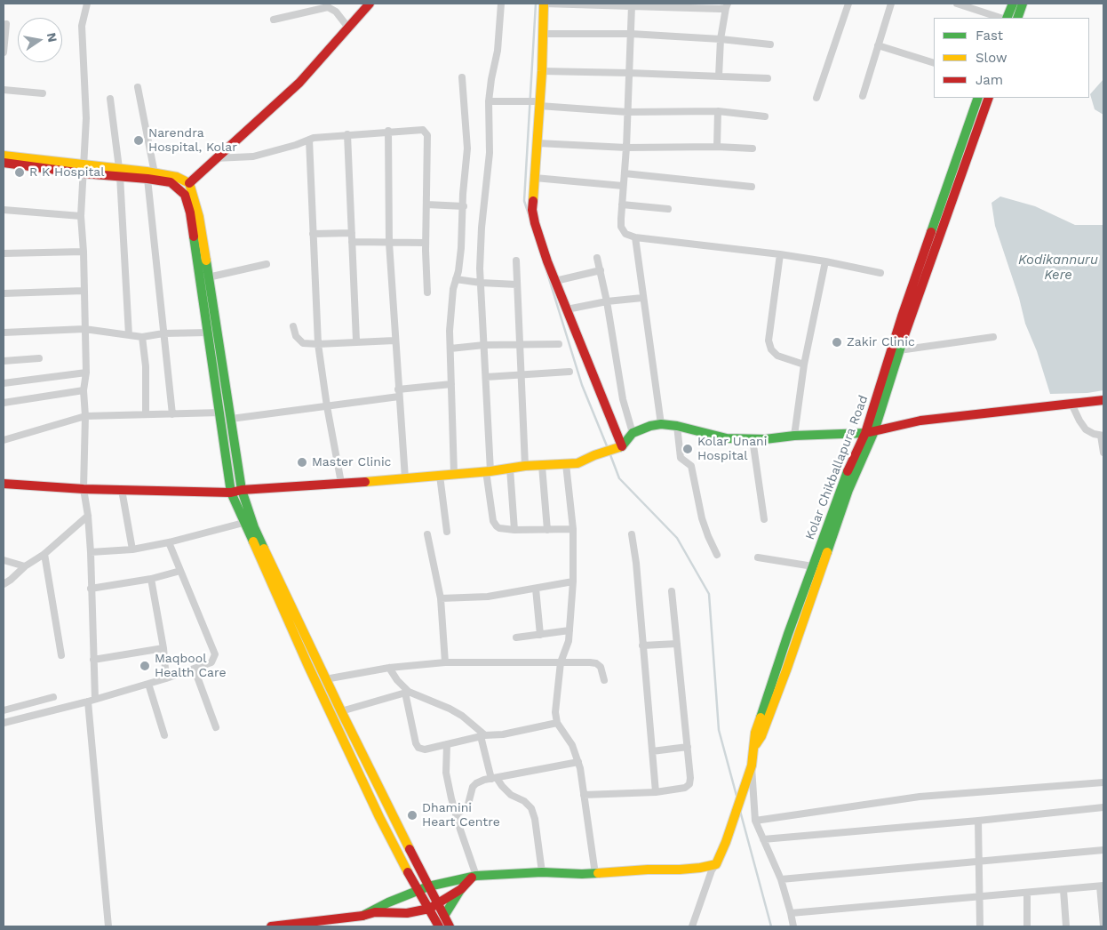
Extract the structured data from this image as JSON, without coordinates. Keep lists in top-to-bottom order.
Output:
{
  "streets": {
    "main road": ["Kolar Chikballapura Road"]
  },
  "water": ["Kodikannuru Kere"],
  "places": [
    "Narendra Hospital, Kolar",
    "R K Hospital",
    "Zakir Clinic",
    "Kolar Unani Hospital",
    "Master Clinic",
    "Maqbool Health Care",
    "Dhamini Heart Centre"
  ],
  "legend": ["Fast", "Slow", "Jam"],
  "north": "right"
}
